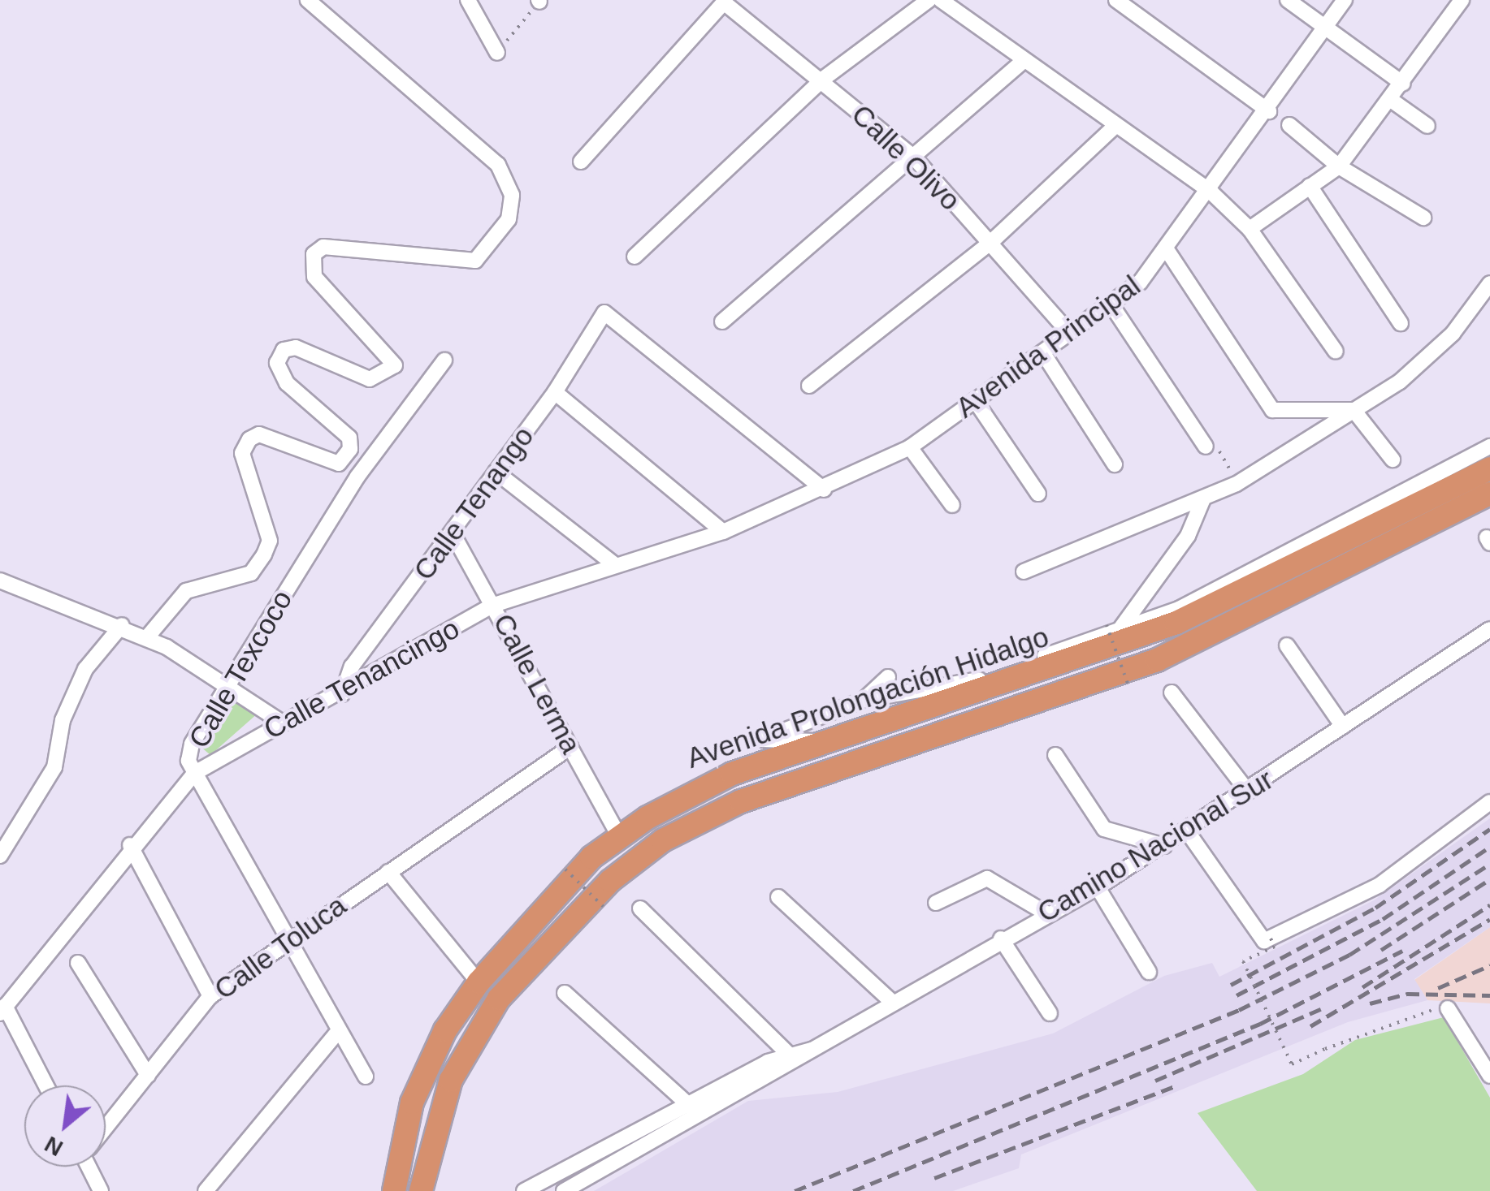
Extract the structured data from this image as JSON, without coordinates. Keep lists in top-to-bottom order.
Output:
{
  "streets": {
    "highway": ["Avenida Prolongación Hidalgo"],
    "street": [
      "Calle Olivo",
      "Avenida Principal",
      "Calle Tenango",
      "Calle Texcoco",
      "Calle Tenancingo",
      "Calle Lerma",
      "Camino Nacional Sur",
      "Calle Toluca"
    ]
  },
  "crossings": [
    ["Calle Olivo", "Avenida Principal"],
    ["Avenida Principal", "Calle Tenango"],
    ["Avenida Principal", "Calle Tenancingo"],
    ["Calle Tenango", "Calle Tenancingo"],
    ["Calle Tenango", "Calle Lerma"],
    ["Calle Texcoco", "Calle Tenancingo"],
    ["Calle Texcoco", "Calle Toluca"],
    ["Calle Tenancingo", "Calle Lerma"],
    ["Calle Lerma", "Avenida Prolongación Hidalgo"],
    ["Calle Lerma", "Calle Toluca"]
  ],
  "north": "bottom left"
}
